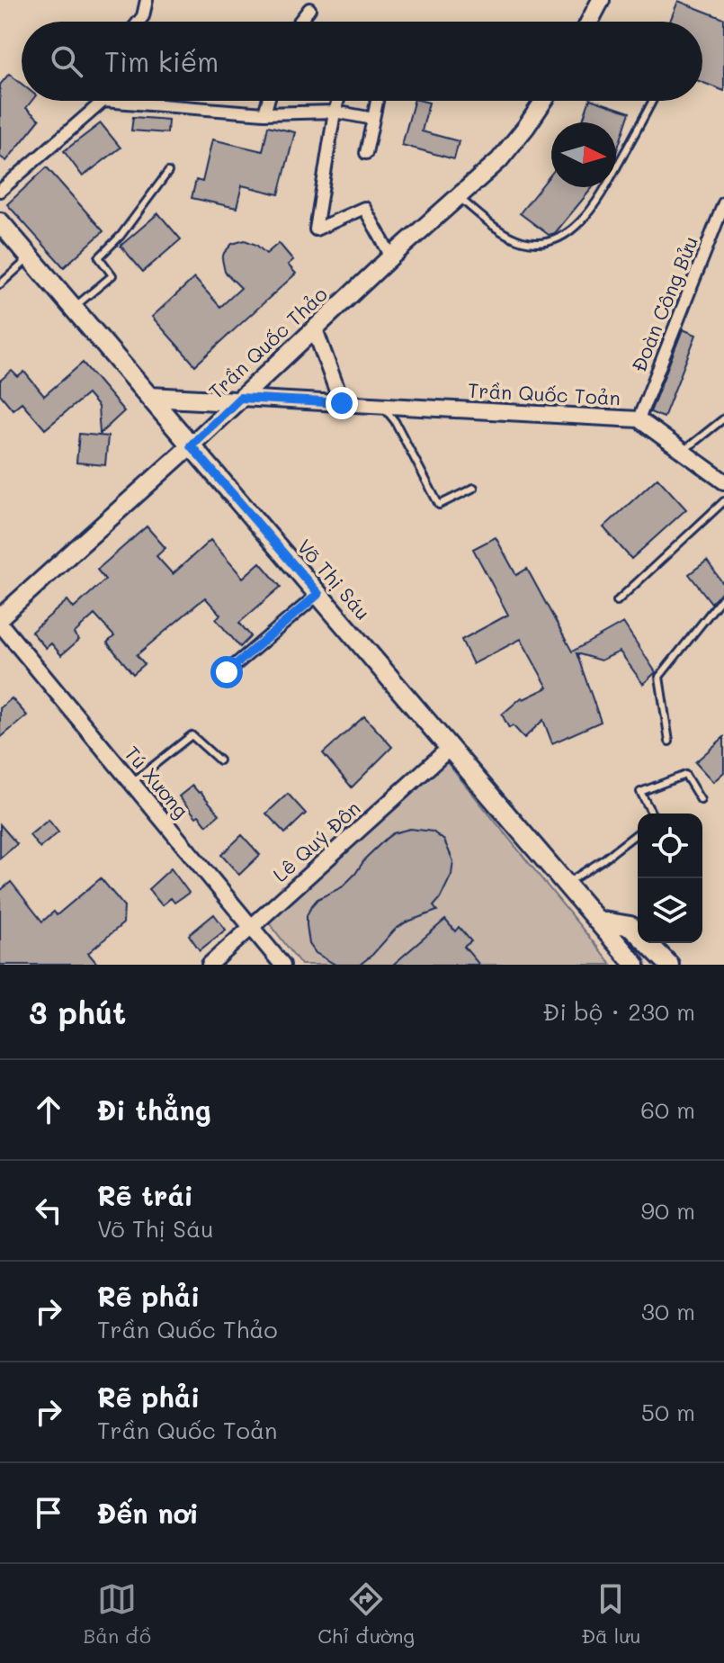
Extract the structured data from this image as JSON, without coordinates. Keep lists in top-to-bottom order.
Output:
{
  "streets": {
    "main road": ["Trần Quốc Thảo", "Võ Thị Sáu"],
    "street": [
      "Đoàn Công Bửu",
      "Trần Quốc Toản",
      "Tú Xương",
      "Lê Quý Đôn"
    ]
  },
  "crossings": [
    ["Đoàn Công Bửu", "Trần Quốc Toản"],
    ["Trần Quốc Thảo", "Trần Quốc Toản"],
    ["Trần Quốc Thảo", "Võ Thị Sáu"],
    ["Võ Thị Sáu", "Lê Quý Đôn"],
    ["Tú Xương", "Lê Quý Đôn"]
  ],
  "north": "right",
  "page": {
    "search": "Tìm kiếm",
    "heading": ["3 phút", "Đi bộ · 230 m"],
    "list": [
      ["Đi thẳng", "60 m"],
      ["Rẽ trái", "Võ Thị Sáu", "90 m"],
      ["Rẽ phải", "Trần Quốc Thảo", "30 m"],
      ["Rẽ phải", "Trần Quốc Toản", "50 m"],
      "Đến nơi"
    ],
    "nav": ["Bản đồ", "Chỉ đường", "Đã lưu"]
  }
}
